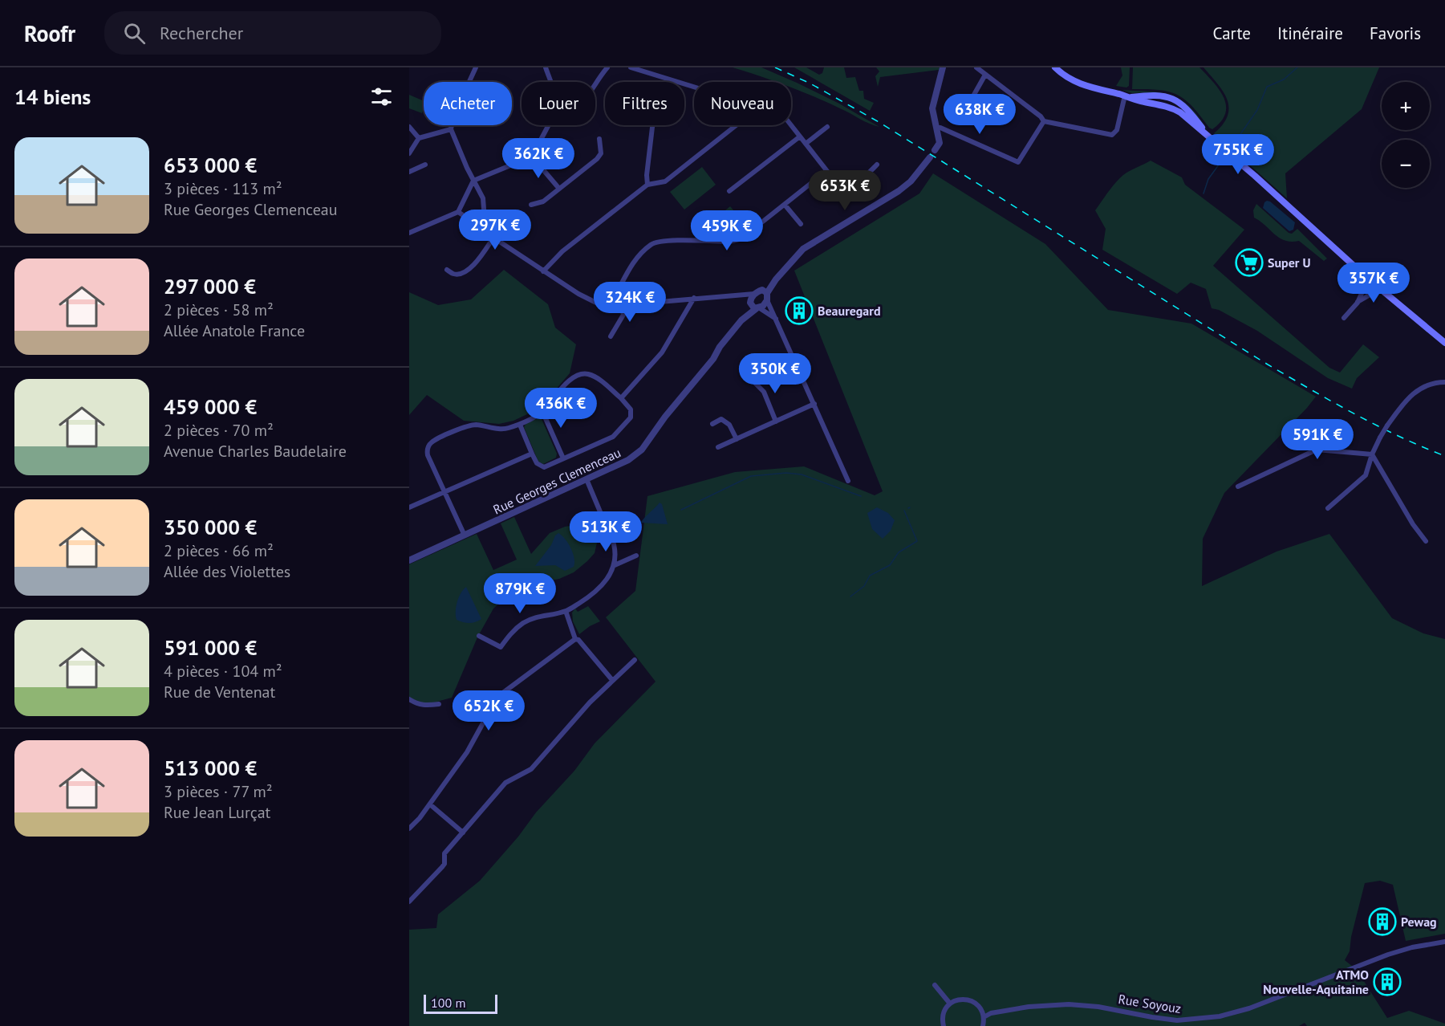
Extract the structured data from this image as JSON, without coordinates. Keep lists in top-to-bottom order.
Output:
{
  "streets": {
    "street": ["Rue Georges Clemenceau", "Rue Soyouz"]
  },
  "places": {
    "supermarket": ["Super U"],
    "building": ["Beauregard", "Pewag", "ATMO Nouvelle-Aquitaine"]
  },
  "scale_bar": "100 m",
  "page": {
    "header": "Roofr",
    "search": "Rechercher",
    "nav": ["Carte", "Itinéraire", "Favoris"],
    "heading": "14 biens",
    "map_buttons": ["+", "−"],
    "chip": [
      "Acheter",
      "Louer",
      "Filtres",
      "Nouveau"
    ],
    "price": [
      "638K €",
      "755K €",
      "362K €",
      "653K €",
      "297K €",
      "459K €",
      "357K €",
      "324K €",
      "350K €",
      "436K €",
      "591K €",
      "513K €",
      "879K €",
      "652K €"
    ],
    "list": [
      {
        "name": "653 000 €",
        "note": "3 pièces · 113 m² · Rue Georges Clemenceau"
      },
      {
        "name": "297 000 €",
        "note": "2 pièces · 58 m² · Allée Anatole France"
      },
      {
        "name": "459 000 €",
        "note": "2 pièces · 70 m² · Avenue Charles Baudelaire"
      },
      {
        "name": "350 000 €",
        "note": "2 pièces · 66 m² · Allée des Violettes"
      },
      {
        "name": "591 000 €",
        "note": "4 pièces · 104 m² · Rue de Ventenat"
      },
      {
        "name": "513 000 €",
        "note": "3 pièces · 77 m² · Rue Jean Lurçat"
      }
    ],
    "scale": "100 m"
  }
}
